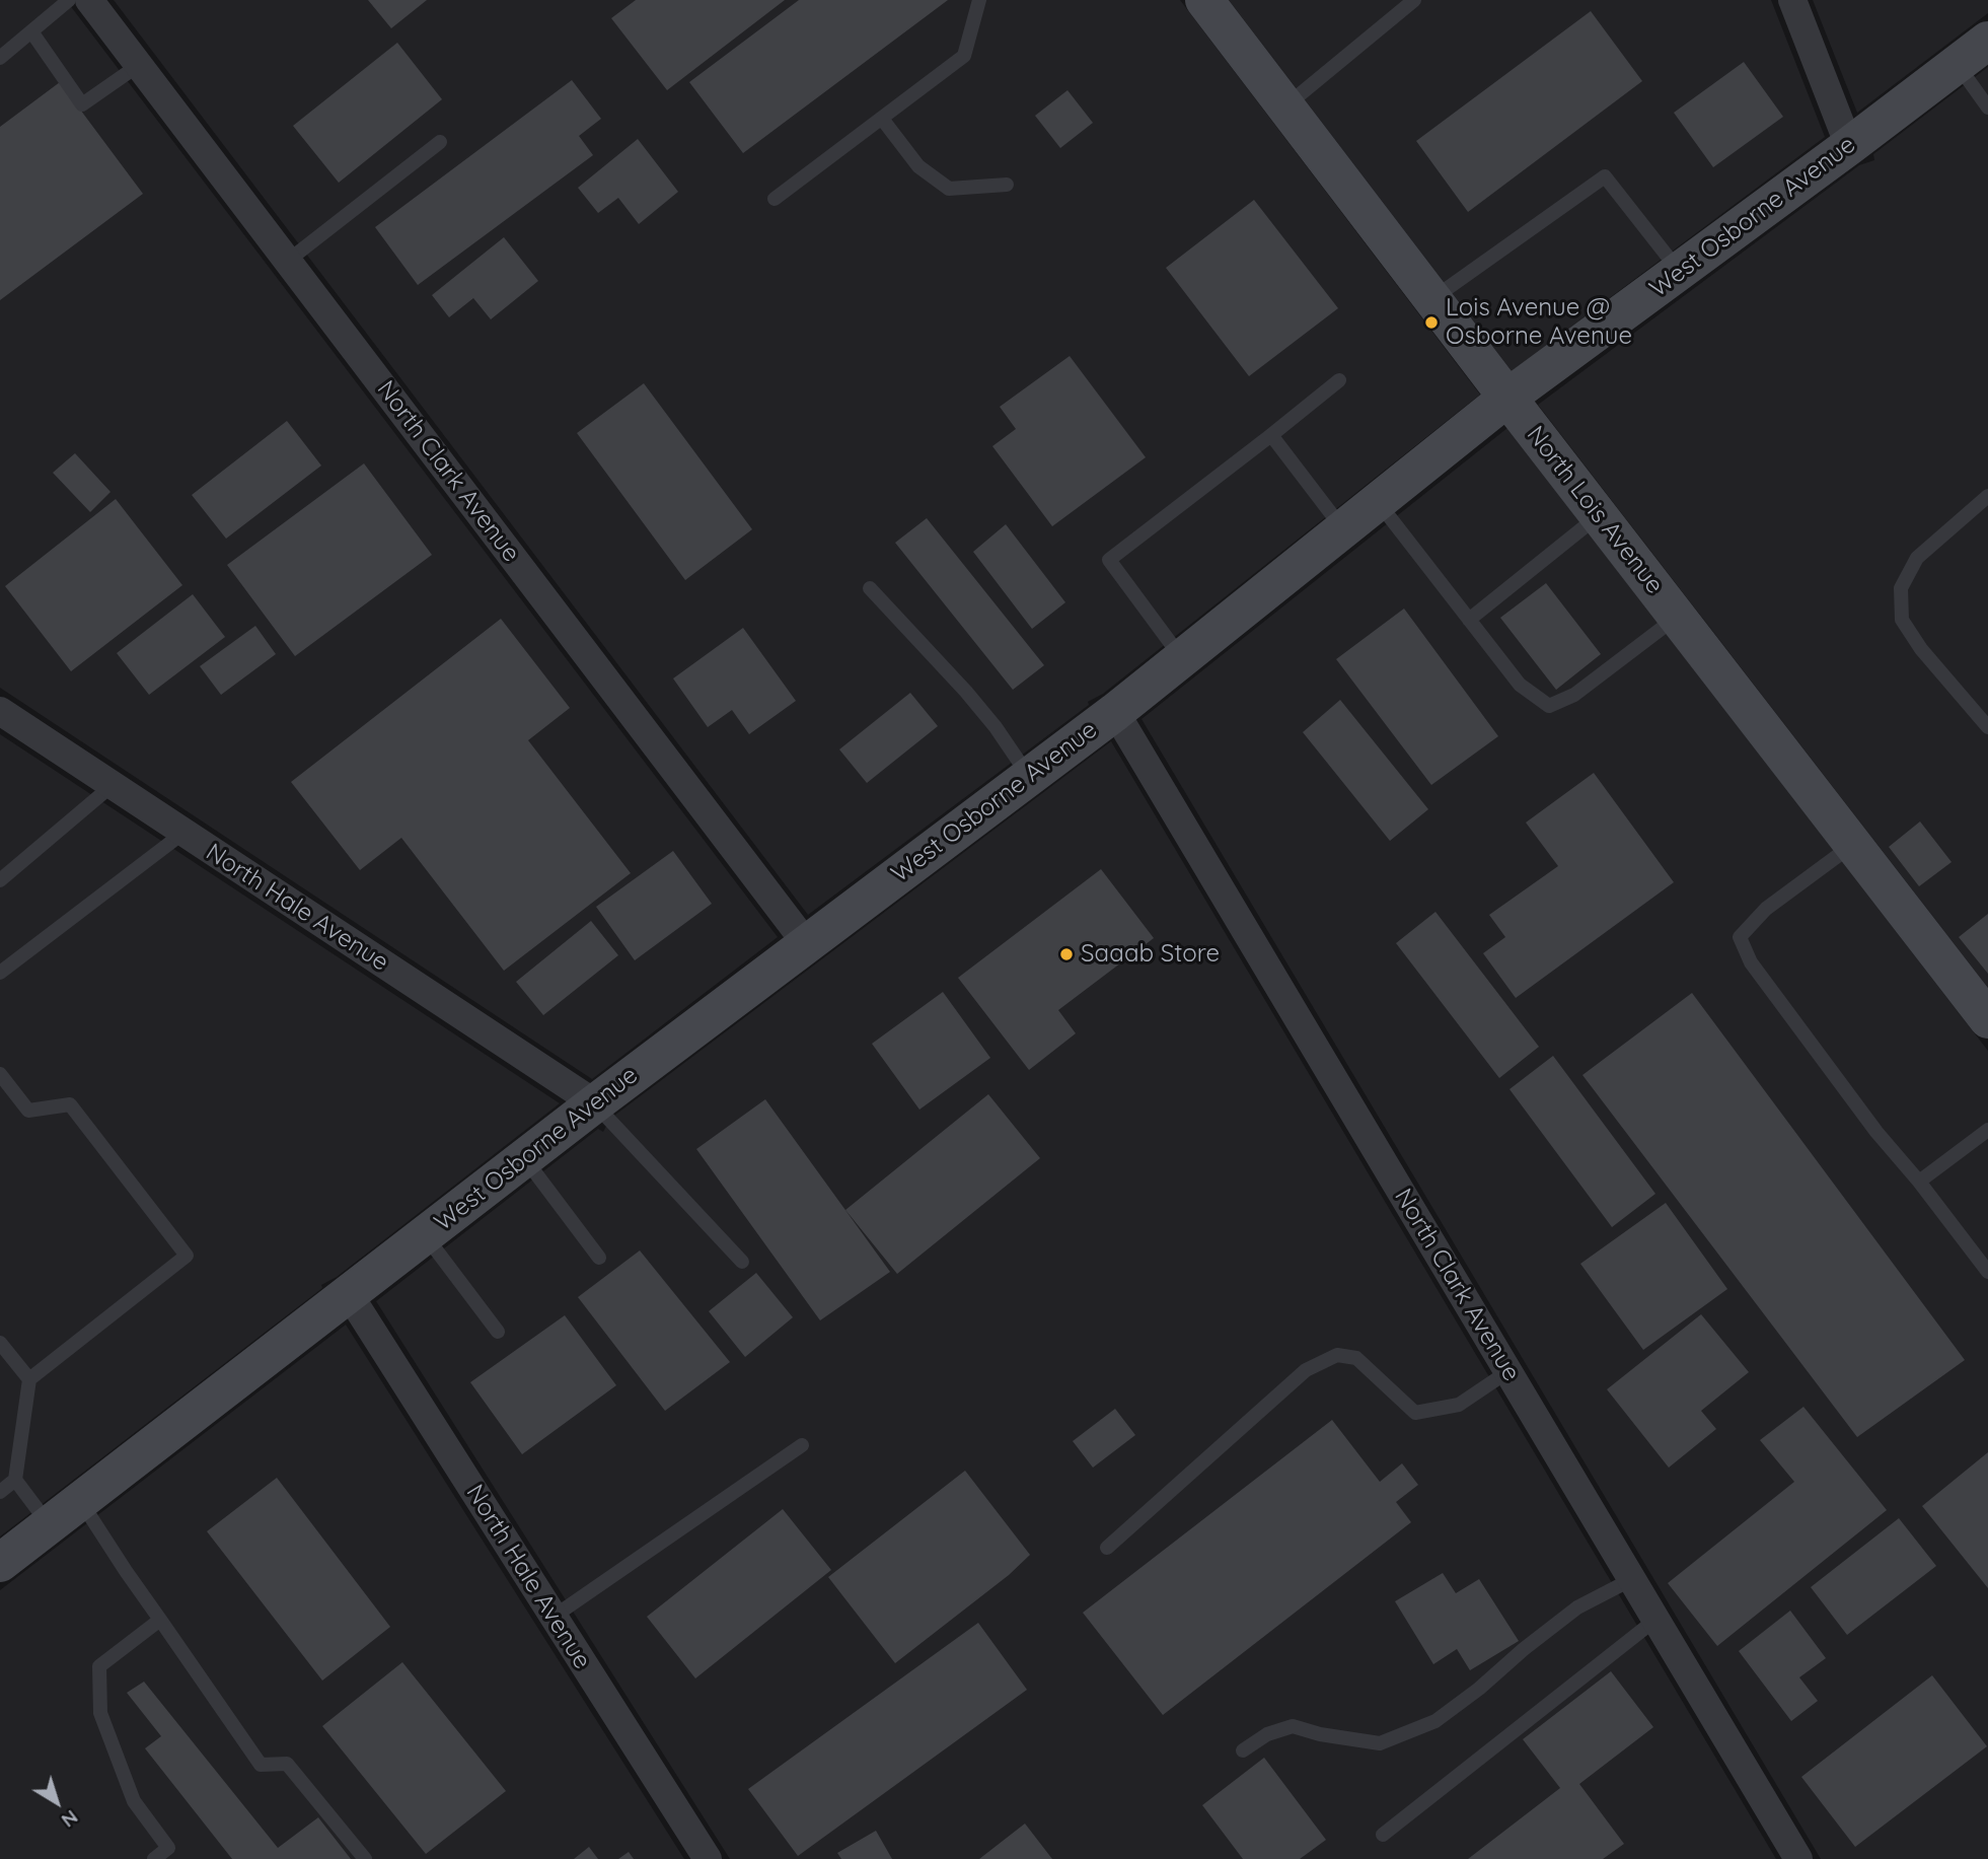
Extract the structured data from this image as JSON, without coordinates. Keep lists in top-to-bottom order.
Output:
{
  "streets": {
    "street": [
      "West Osborne Avenue",
      "North Clark Avenue",
      "North Lois Avenue",
      "North Hale Avenue"
    ]
  },
  "crossings": [
    ["West Osborne Avenue", "North Clark Avenue"],
    ["West Osborne Avenue", "North Lois Avenue"],
    ["West Osborne Avenue", "North Hale Avenue"]
  ],
  "places": ["Lois Avenue @ Osborne Avenue", "Saaab Store"],
  "north": "bottom right"
}
